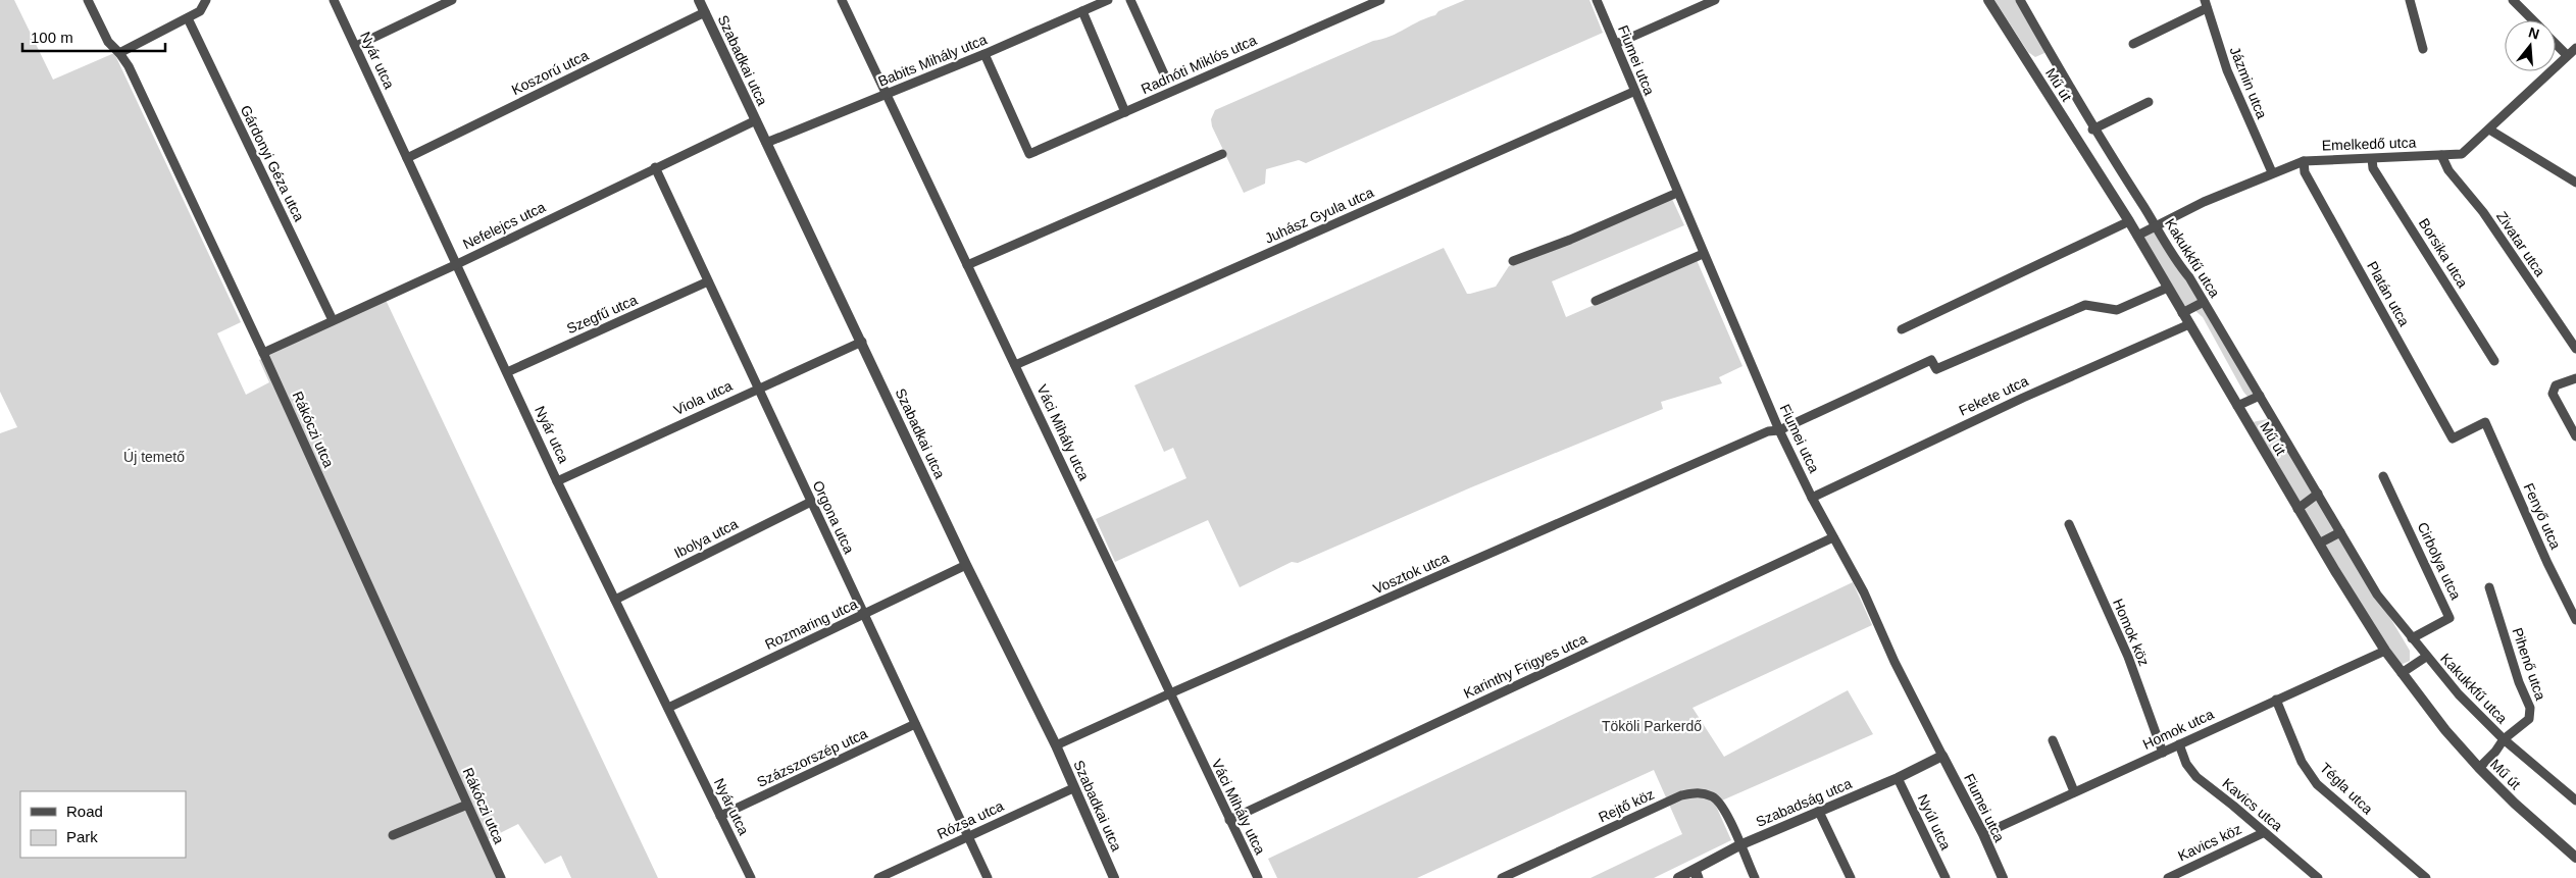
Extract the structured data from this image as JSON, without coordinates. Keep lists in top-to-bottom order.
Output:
{
  "streets": {
    "street": [
      "Nyár utca",
      "Szabadkai utca",
      "Babits Mihály utca",
      "Fiumei utca",
      "Radnóti Miklós utca",
      "Koszorú utca",
      "Jázmin utca",
      "Mű út",
      "Emelkedő utca",
      "Gárdonyi Géza utca",
      "Juhász Gyula utca",
      "Nefelejcs utca",
      "Zivatar utca",
      "Borsika utca",
      "Kakukkfű utca",
      "Platán utca",
      "Szegfű utca",
      "Fekete utca",
      "Viola utca",
      "Rákóczi utca",
      "Váci Mihály utca",
      "Fenyő utca",
      "Orgona utca",
      "Ibolya utca",
      "Cirbolya utca",
      "Vosztok utca",
      "Rozmaring utca",
      "Homok köz",
      "Pihenő utca",
      "Karinthy Frigyes utca",
      "Homok utca",
      "Százszorszép utca",
      "Tégla utca",
      "Szabadság utca",
      "Kavics utca",
      "Rejtő köz",
      "Rózsa utca",
      "Nyúl utca",
      "Kavics köz"
    ]
  },
  "crossings": [
    ["Nyár utca", "Koszorú utca"],
    ["Nyár utca", "Nefelejcs utca"],
    ["Nyár utca", "Szegfű utca"],
    ["Nyár utca", "Viola utca"],
    ["Nyár utca", "Ibolya utca"],
    ["Nyár utca", "Rozmaring utca"],
    ["Nyár utca", "Százszorszép utca"],
    ["Szabadkai utca", "Babits Mihály utca"],
    ["Szabadkai utca", "Koszorú utca"],
    ["Szabadkai utca", "Nefelejcs utca"],
    ["Szabadkai utca", "Viola utca"],
    ["Szabadkai utca", "Vosztok utca"],
    ["Szabadkai utca", "Rozmaring utca"],
    ["Szabadkai utca", "Rózsa utca"],
    ["Babits Mihály utca", "Radnóti Miklós utca"],
    ["Babits Mihály utca", "Váci Mihály utca"],
    ["Fiumei utca", "Juhász Gyula utca"],
    ["Fiumei utca", "Fekete utca"],
    ["Fiumei utca", "Vosztok utca"],
    ["Fiumei utca", "Karinthy Frigyes utca"],
    ["Fiumei utca", "Homok utca"],
    ["Fiumei utca", "Szabadság utca"],
    ["Jázmin utca", "Emelkedő utca"],
    ["Mű út", "Emelkedő utca"],
    ["Mű út", "Kakukkfű utca"],
    ["Mű út", "Fekete utca"],
    ["Mű út", "Vosztok utca"],
    ["Mű út", "Homok utca"],
    ["Emelkedő utca", "Zivatar utca"],
    ["Emelkedő utca", "Borsika utca"],
    ["Emelkedő utca", "Kakukkfű utca"],
    ["Emelkedő utca", "Platán utca"],
    ["Gárdonyi Géza utca", "Nefelejcs utca"],
    ["Juhász Gyula utca", "Váci Mihály utca"],
    ["Nefelejcs utca", "Rákóczi utca"],
    ["Nefelejcs utca", "Orgona utca"],
    ["Kakukkfű utca", "Cirbolya utca"],
    ["Kakukkfű utca", "Pihenő utca"],
    ["Platán utca", "Fenyő utca"],
    ["Szegfű utca", "Orgona utca"],
    ["Viola utca", "Orgona utca"],
    ["Váci Mihály utca", "Vosztok utca"],
    ["Váci Mihály utca", "Karinthy Frigyes utca"],
    ["Orgona utca", "Ibolya utca"],
    ["Orgona utca", "Rozmaring utca"],
    ["Orgona utca", "Százszorszép utca"],
    ["Orgona utca", "Rózsa utca"],
    ["Homok köz", "Homok utca"],
    ["Homok utca", "Tégla utca"],
    ["Homok utca", "Kavics utca"],
    ["Szabadság utca", "Rejtő köz"],
    ["Szabadság utca", "Nyúl utca"],
    ["Kavics utca", "Kavics köz"]
  ],
  "parks": ["Új temető", "Tököli Parkerdő"],
  "legend": ["Road", "Park"],
  "scale_bar": "100 m",
  "north": "top"
}
